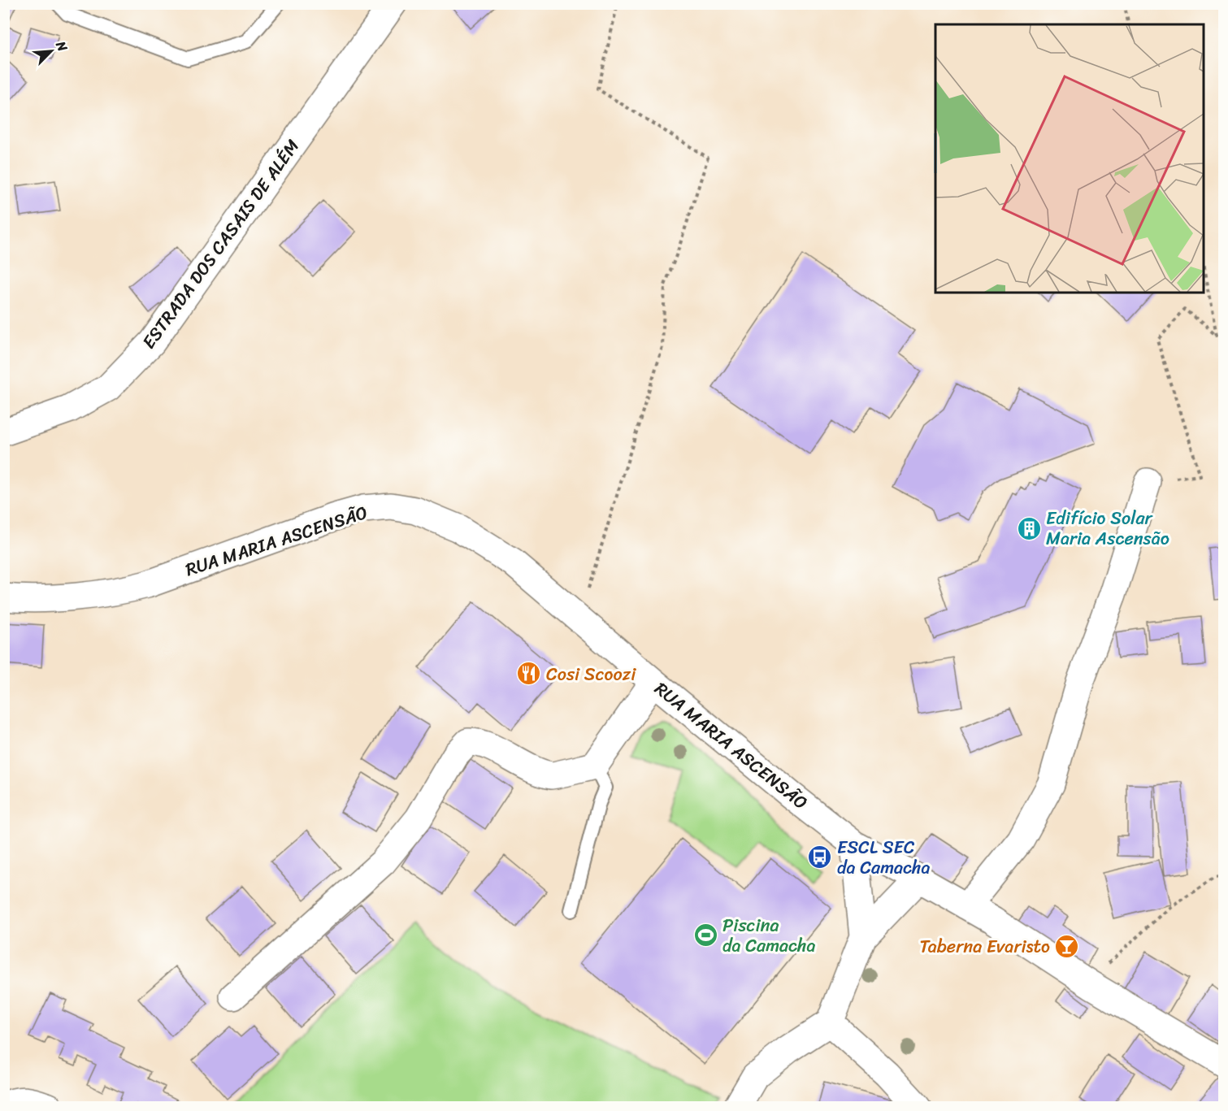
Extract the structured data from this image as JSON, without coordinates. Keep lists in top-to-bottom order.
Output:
{
  "streets": {
    "street": ["ESTRADA DOS CASAIS DE ALÉM", "RUA MARIA ASCENSÃO"]
  },
  "places": {
    "building": ["Edifício Solar Maria Ascensão"],
    "restaurant": ["Cosi Scoozi"],
    "bus stop": ["ESCL SEC da Camacha"],
    "sports": ["Piscina da Camacha"],
    "bar": ["Taberna Evaristo"]
  },
  "north": "top right"
}
